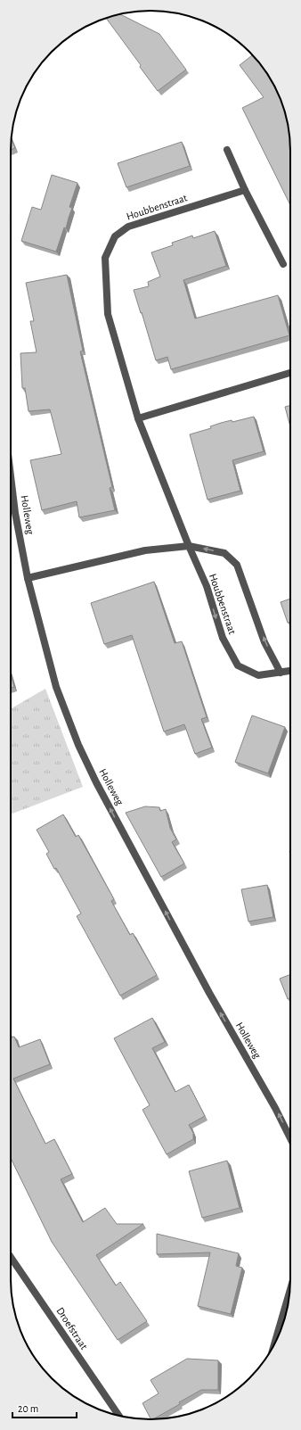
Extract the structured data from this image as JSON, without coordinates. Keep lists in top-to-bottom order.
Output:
{
  "streets": {
    "street": ["Houbbenstraat", "Holleweg", "Droefstraat"]
  },
  "one_way": ["Holleweg"],
  "scale_bar": "20 m"
}
